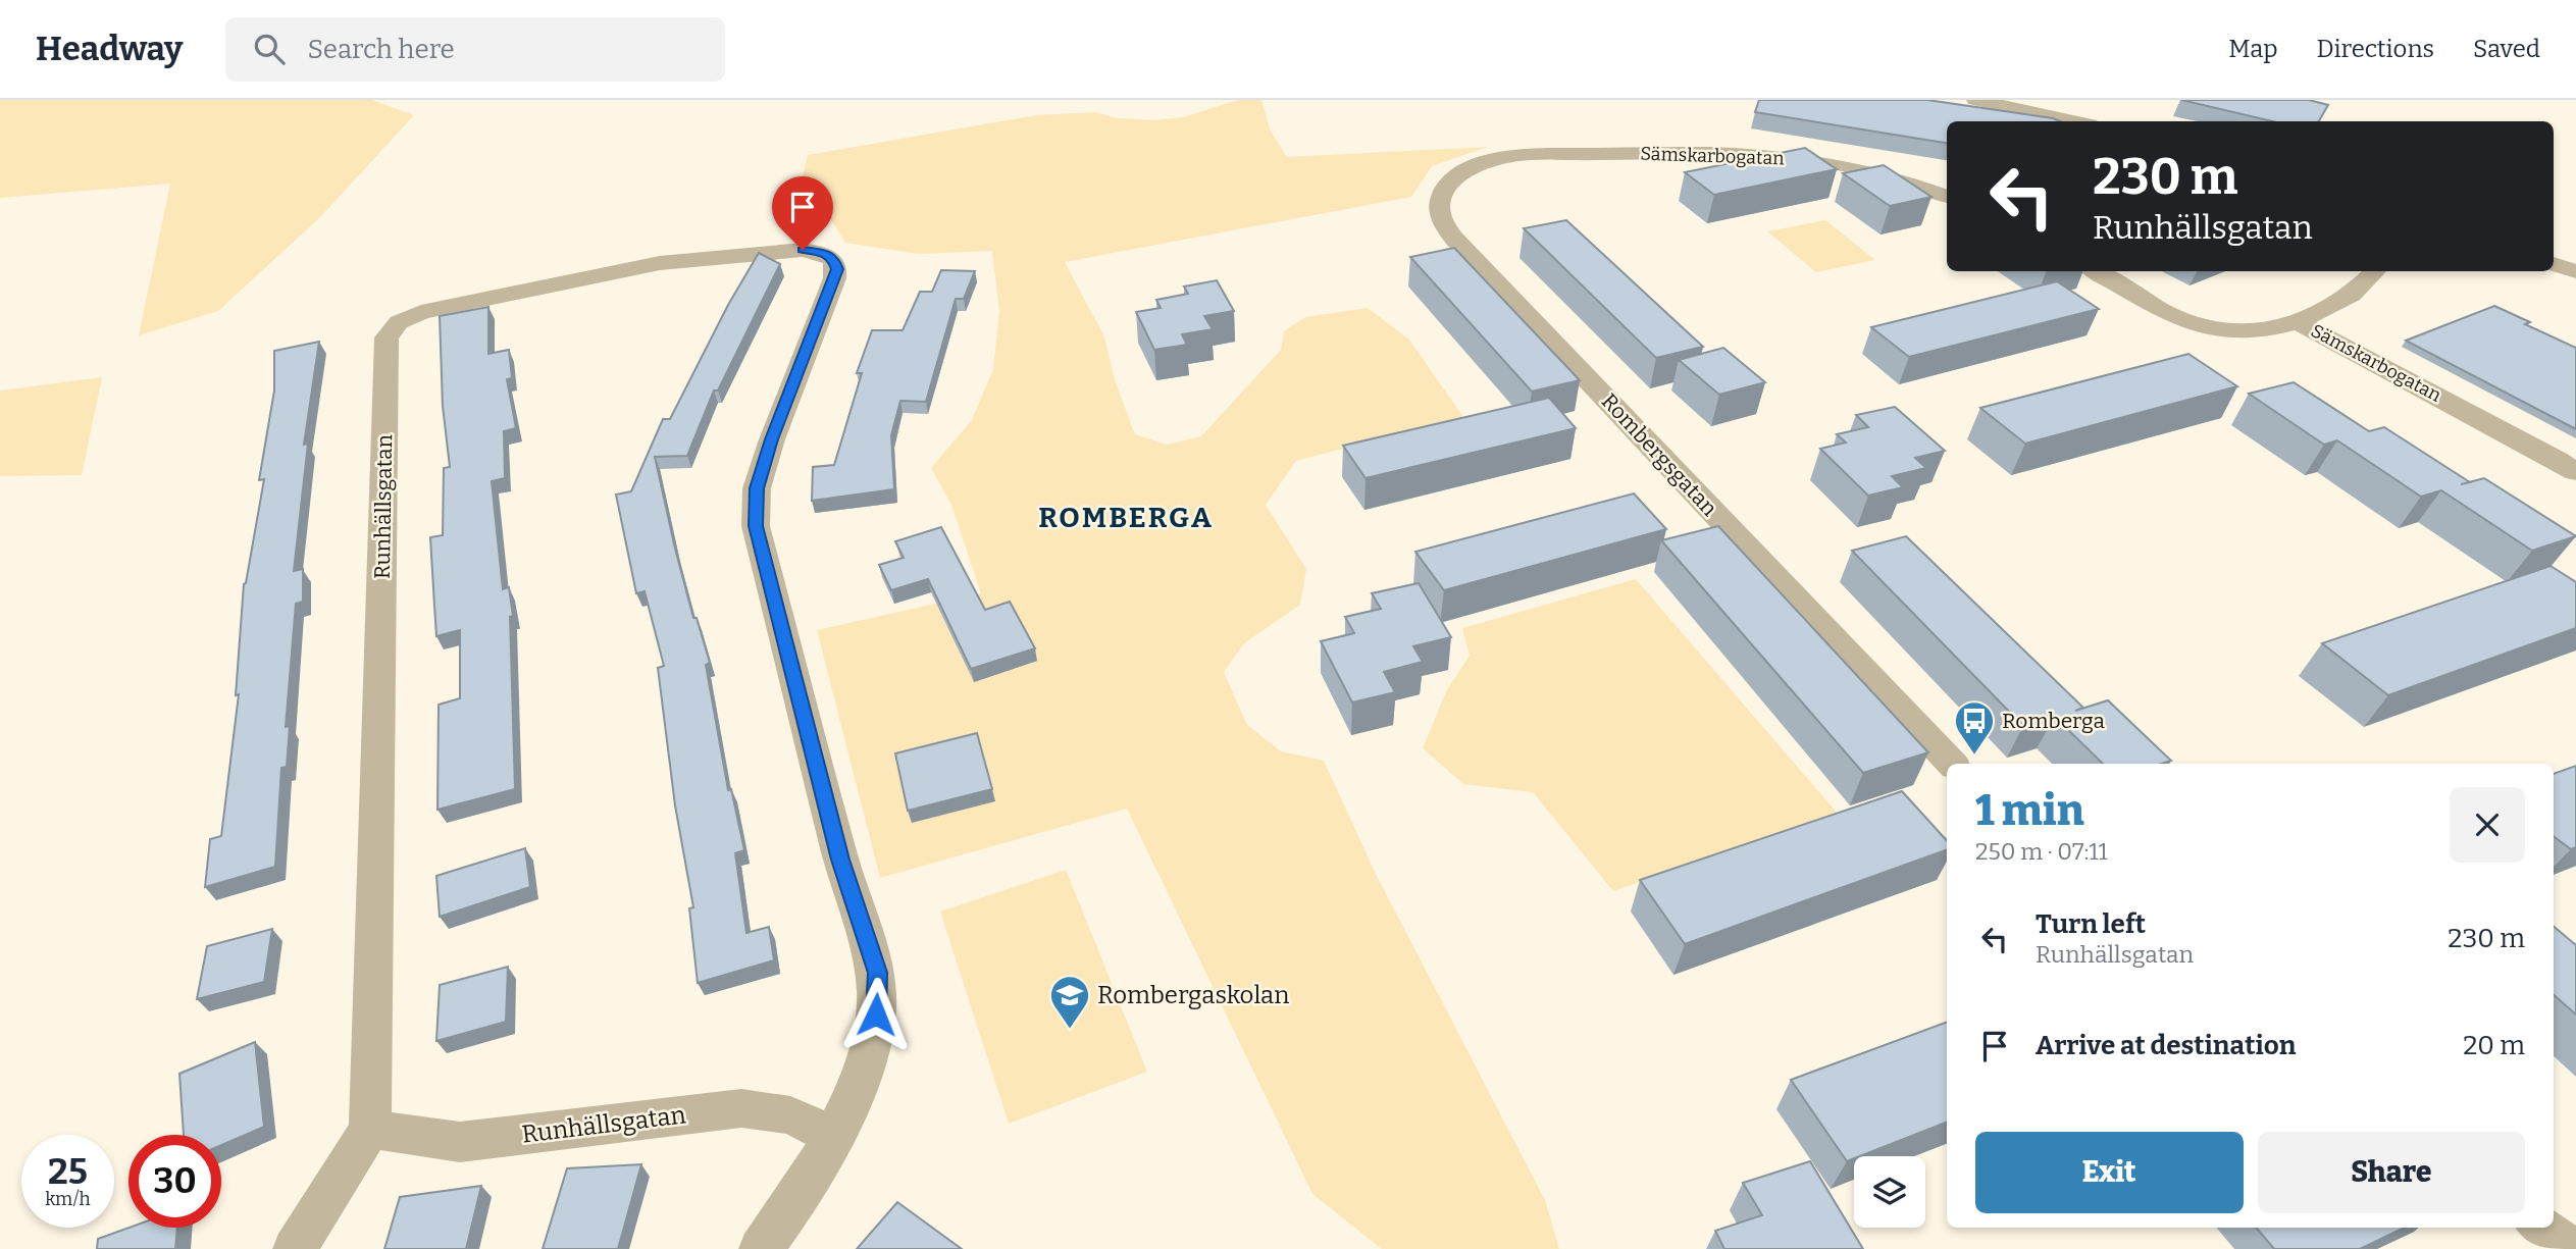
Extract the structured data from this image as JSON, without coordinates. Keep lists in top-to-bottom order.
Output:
{
  "streets": {
    "street": ["Sämskarbogatan", "Rombergsgatan", "Runhällsgatan"]
  },
  "crossings": [
    ["Sämskarbogatan", "Rombergsgatan"]
  ],
  "districts": ["ROMBERGA"],
  "places": {
    "bus stop": ["Romberga"],
    "school or university": ["Rombergaskolan"]
  },
  "page": {
    "header": "Headway",
    "search": "Search here",
    "nav": ["Map", "Directions", "Saved"],
    "turn": ["230 m", "Runhällsgatan"],
    "heading": ["1 min", "250 m · 07:11"],
    "list": [
      {
        "name": "Turn left",
        "note": "Runhällsgatan",
        "value": "230 m"
      },
      {
        "name": "Arrive at destination",
        "value": "20 m"
      }
    ],
    "buttons": ["Exit", "Share"],
    "speed": "25 km/h",
    "limit": "30"
  }
}
